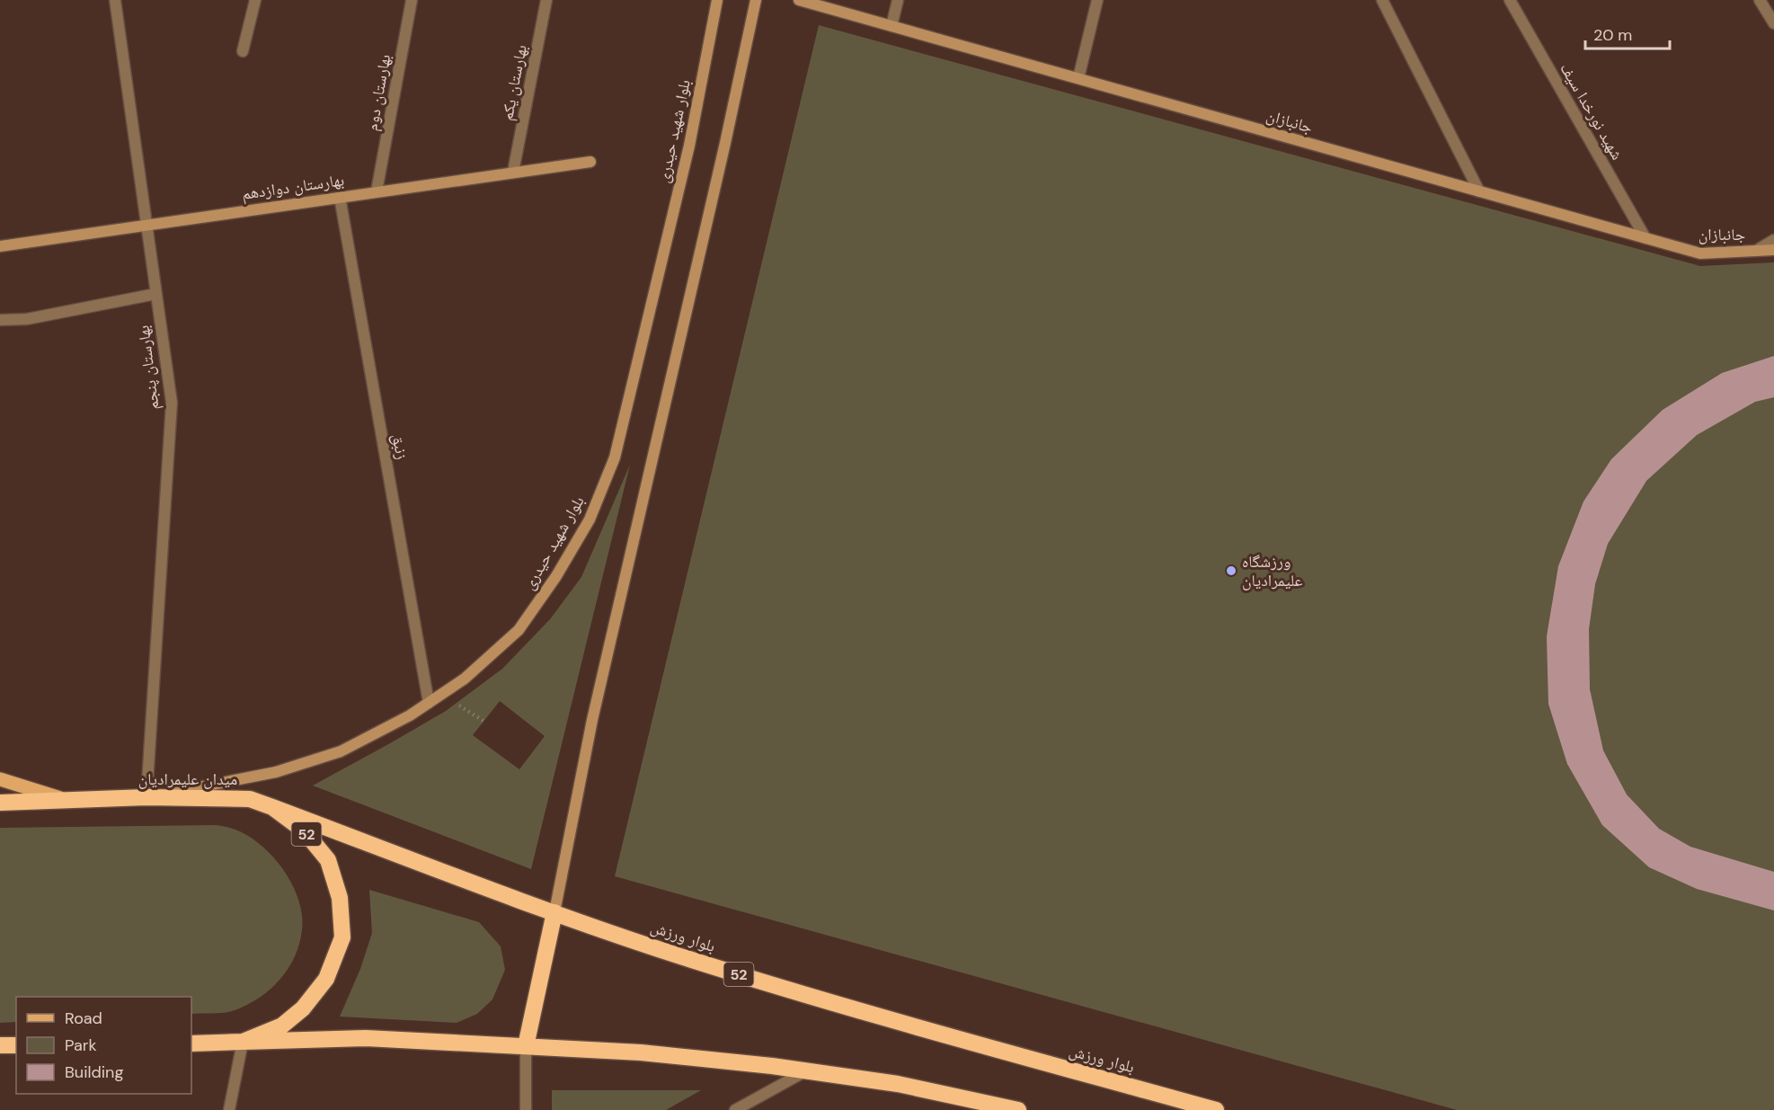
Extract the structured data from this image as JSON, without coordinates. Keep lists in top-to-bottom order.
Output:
{
  "streets": {
    "highway": ["میدان علیمرادیان", "52", "بلوار ورزش"],
    "main road": ["جانبازان", "بلوار شهید حیدری", "بهارستان دوازدهم"],
    "street": [
      "بهارستان یکم",
      "بهارستان دوم",
      "شهید نورخدا سیف",
      "بهارستان پنجم",
      "زنبق"
    ]
  },
  "crossings": [
    ["بهارستان یکم", "بهارستان دوازدهم"],
    ["بهارستان دوم", "بهارستان دوازدهم"],
    ["شهید نورخدا سیف", "جانبازان"],
    ["بلوار شهید حیدری", "بهارستان پنجم"],
    ["بلوار شهید حیدری", "زنبق"],
    ["بلوار شهید حیدری", "میدان علیمرادیان"],
    ["بهارستان دوازدهم", "بهارستان پنجم"],
    ["بهارستان دوازدهم", "زنبق"],
    ["بهارستان پنجم", "میدان علیمرادیان"],
    ["میدان علیمرادیان", "52"],
    ["میدان علیمرادیان", "بلوار ورزش"]
  ],
  "places": ["ورزشگاه علیمرادیان"],
  "legend": ["Road", "Park", "Building"],
  "scale_bar": "20 m"
}
